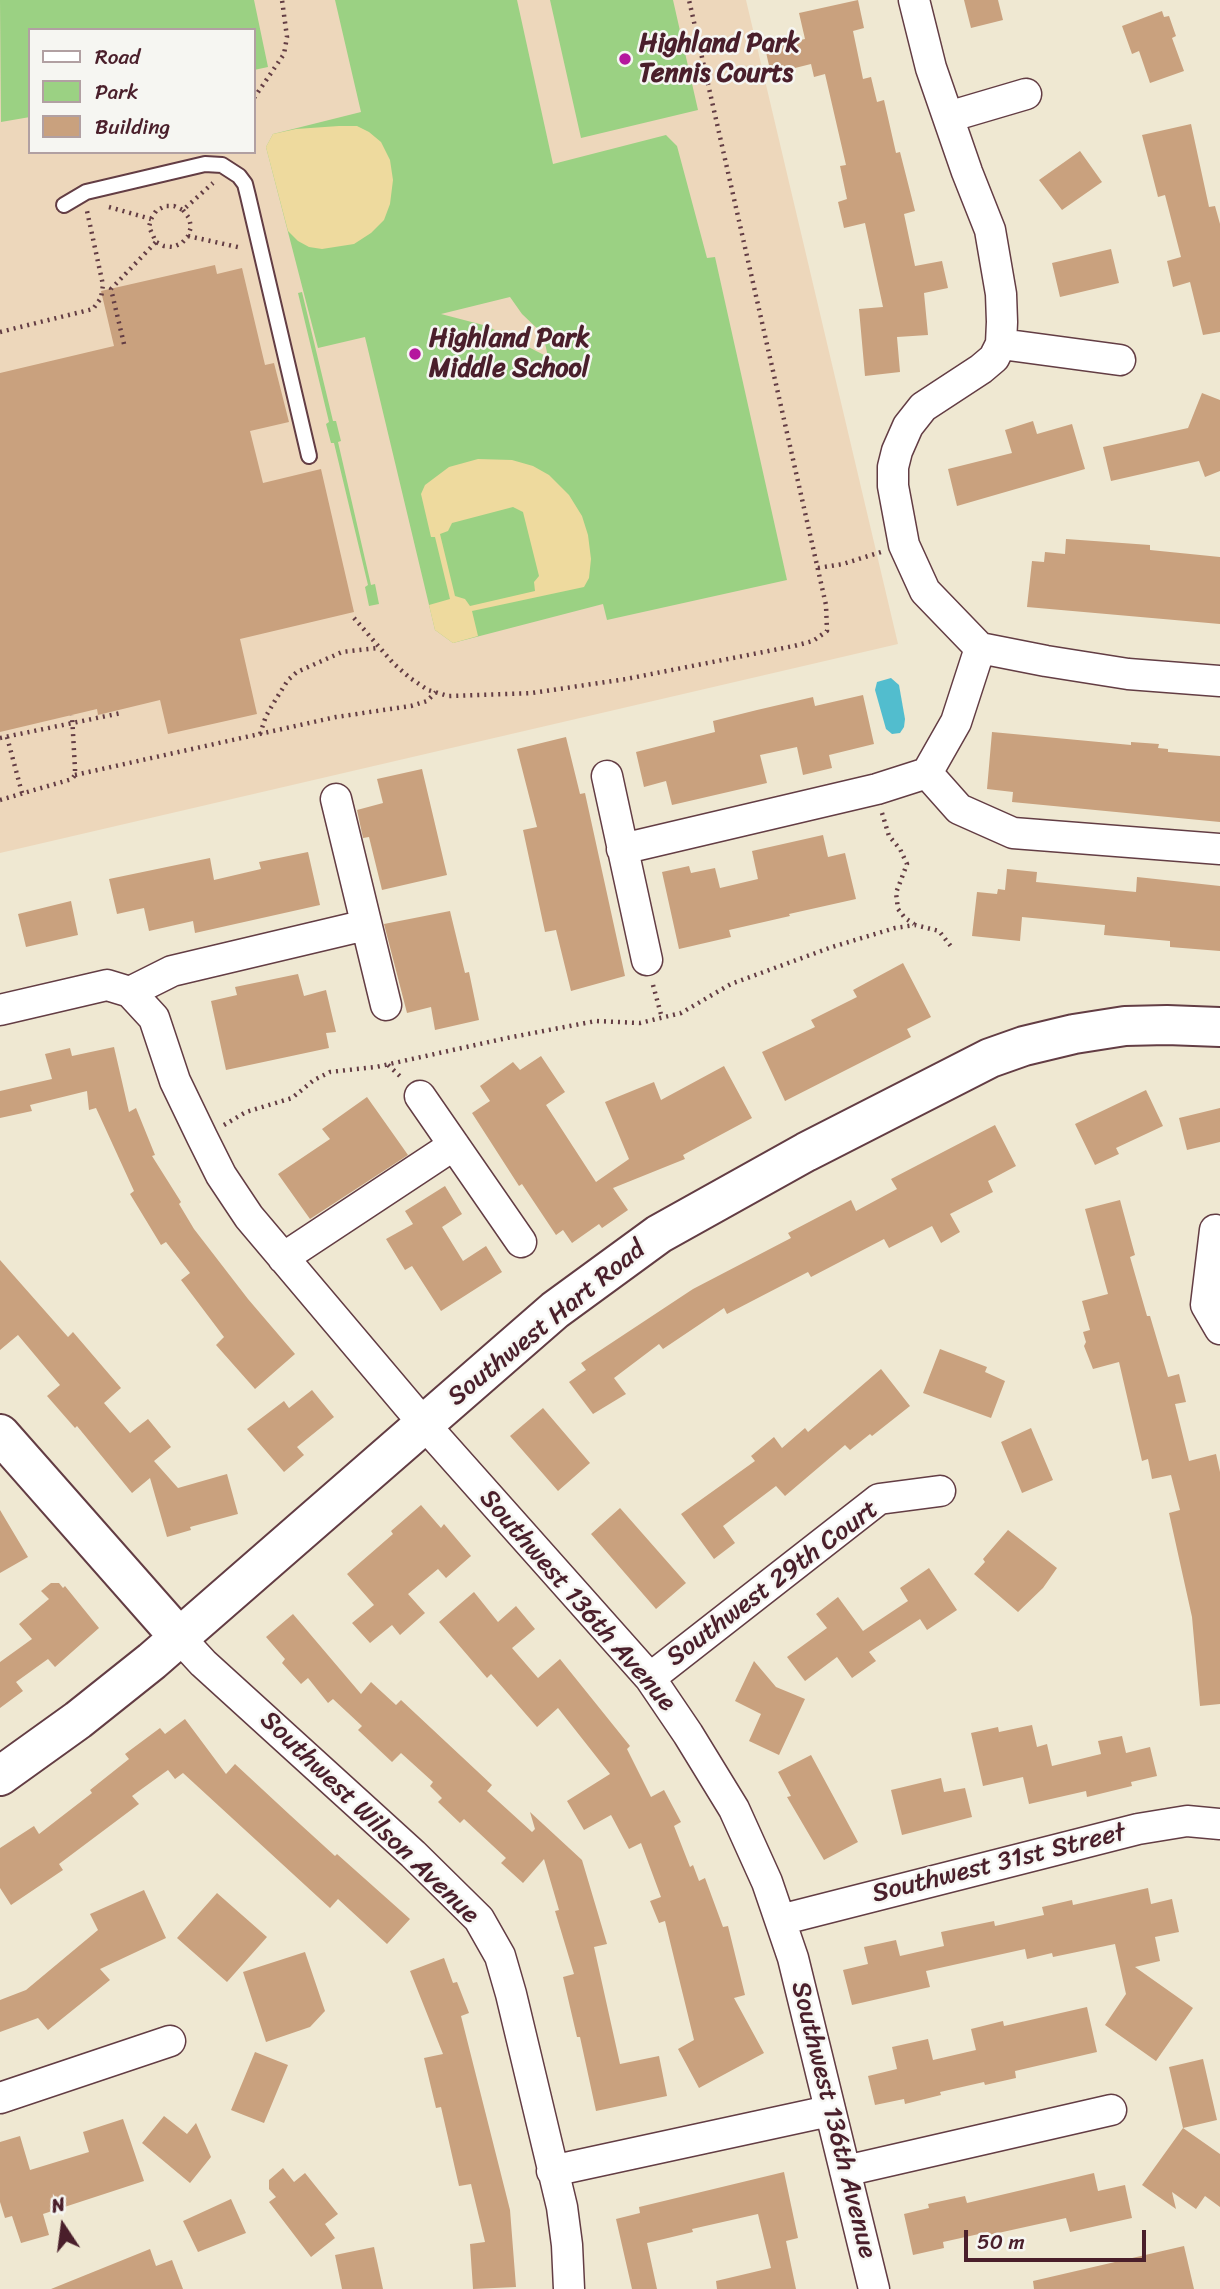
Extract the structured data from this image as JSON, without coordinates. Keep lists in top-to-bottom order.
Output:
{
  "streets": {
    "street": [
      "Southwest Hart Road",
      "Southwest 29th Court",
      "Southwest 136th Avenue",
      "Southwest Wilson Avenue",
      "Southwest 31st Street"
    ]
  },
  "crossings": [
    ["Southwest Hart Road", "Southwest 136th Avenue"],
    ["Southwest Hart Road", "Southwest Wilson Avenue"],
    ["Southwest 29th Court", "Southwest 136th Avenue"],
    ["Southwest 136th Avenue", "Southwest 31st Street"]
  ],
  "places": ["Highland Park Tennis Courts", "Highland Park Middle School"],
  "legend": ["Road", "Park", "Building"],
  "scale_bar": "50 m",
  "north": "top"
}
